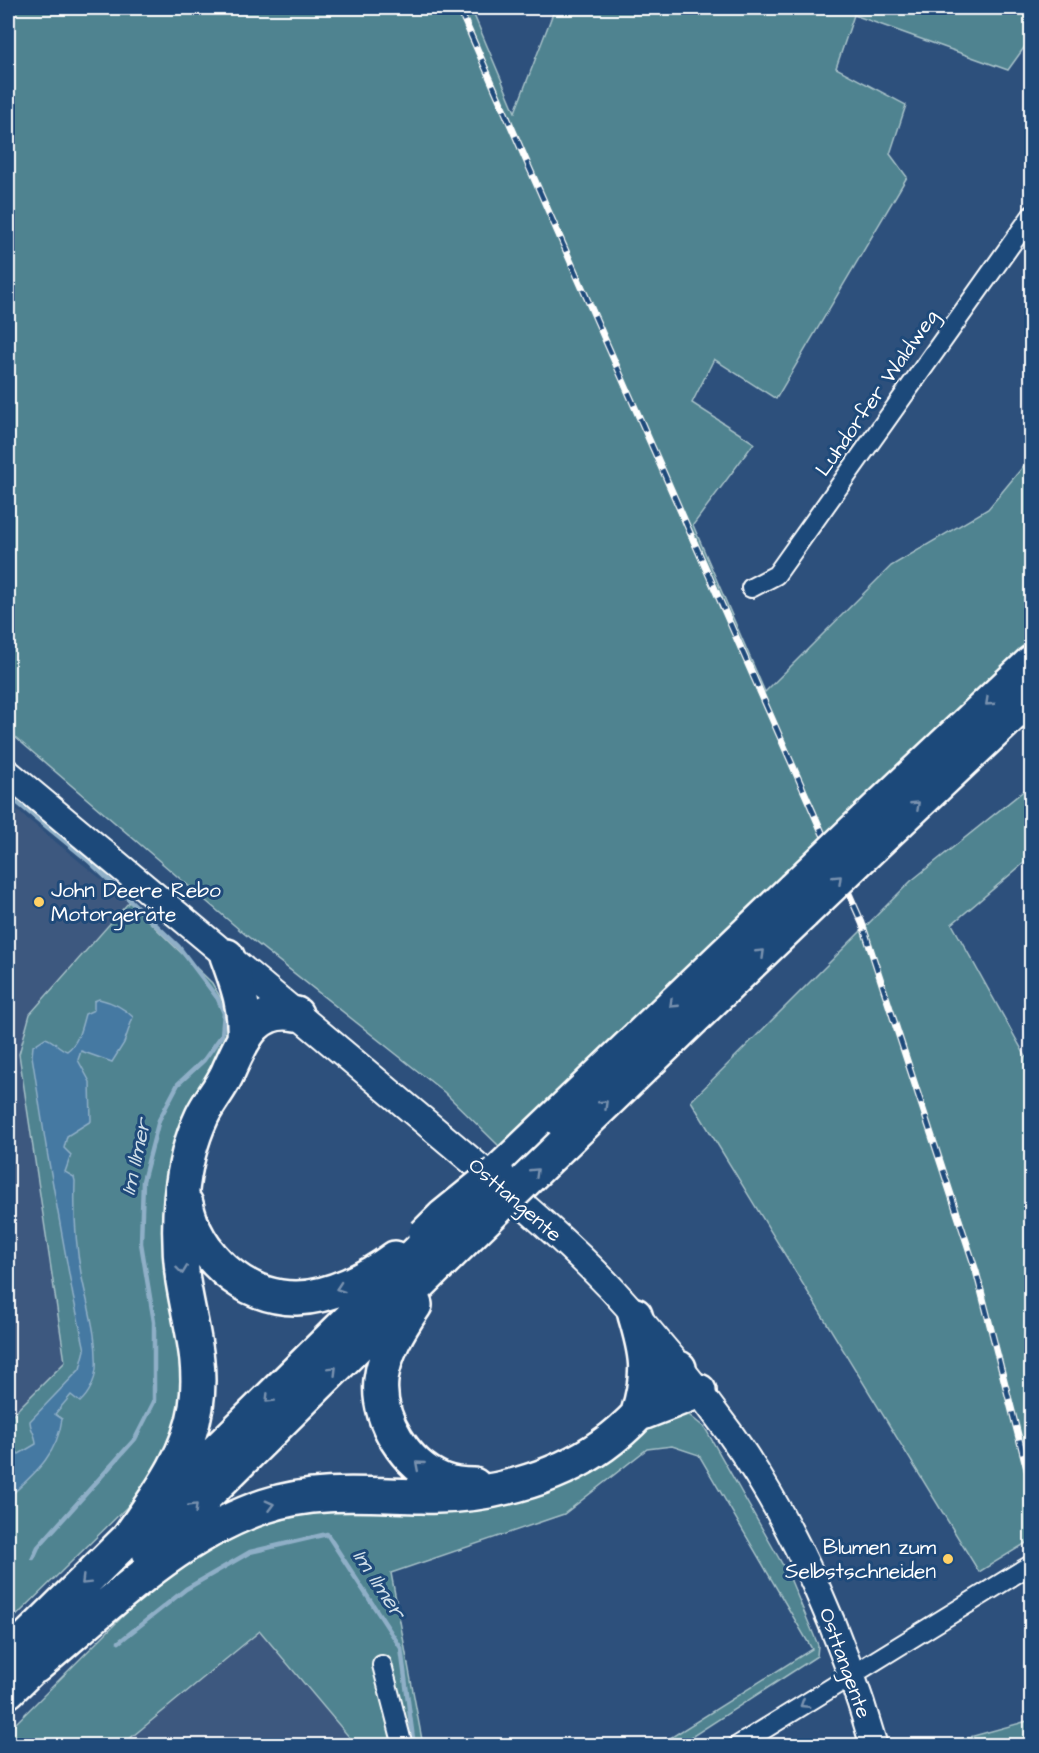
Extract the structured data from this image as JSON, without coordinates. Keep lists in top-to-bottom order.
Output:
{
  "streets": {
    "main road": ["Osttangente"],
    "street": ["Luhdorfer Waldweg"]
  },
  "water": ["Im Ilmer"],
  "places": ["John Deere Rebo Motorgeräte", "Blumen zum Selbstschneiden"]
}
